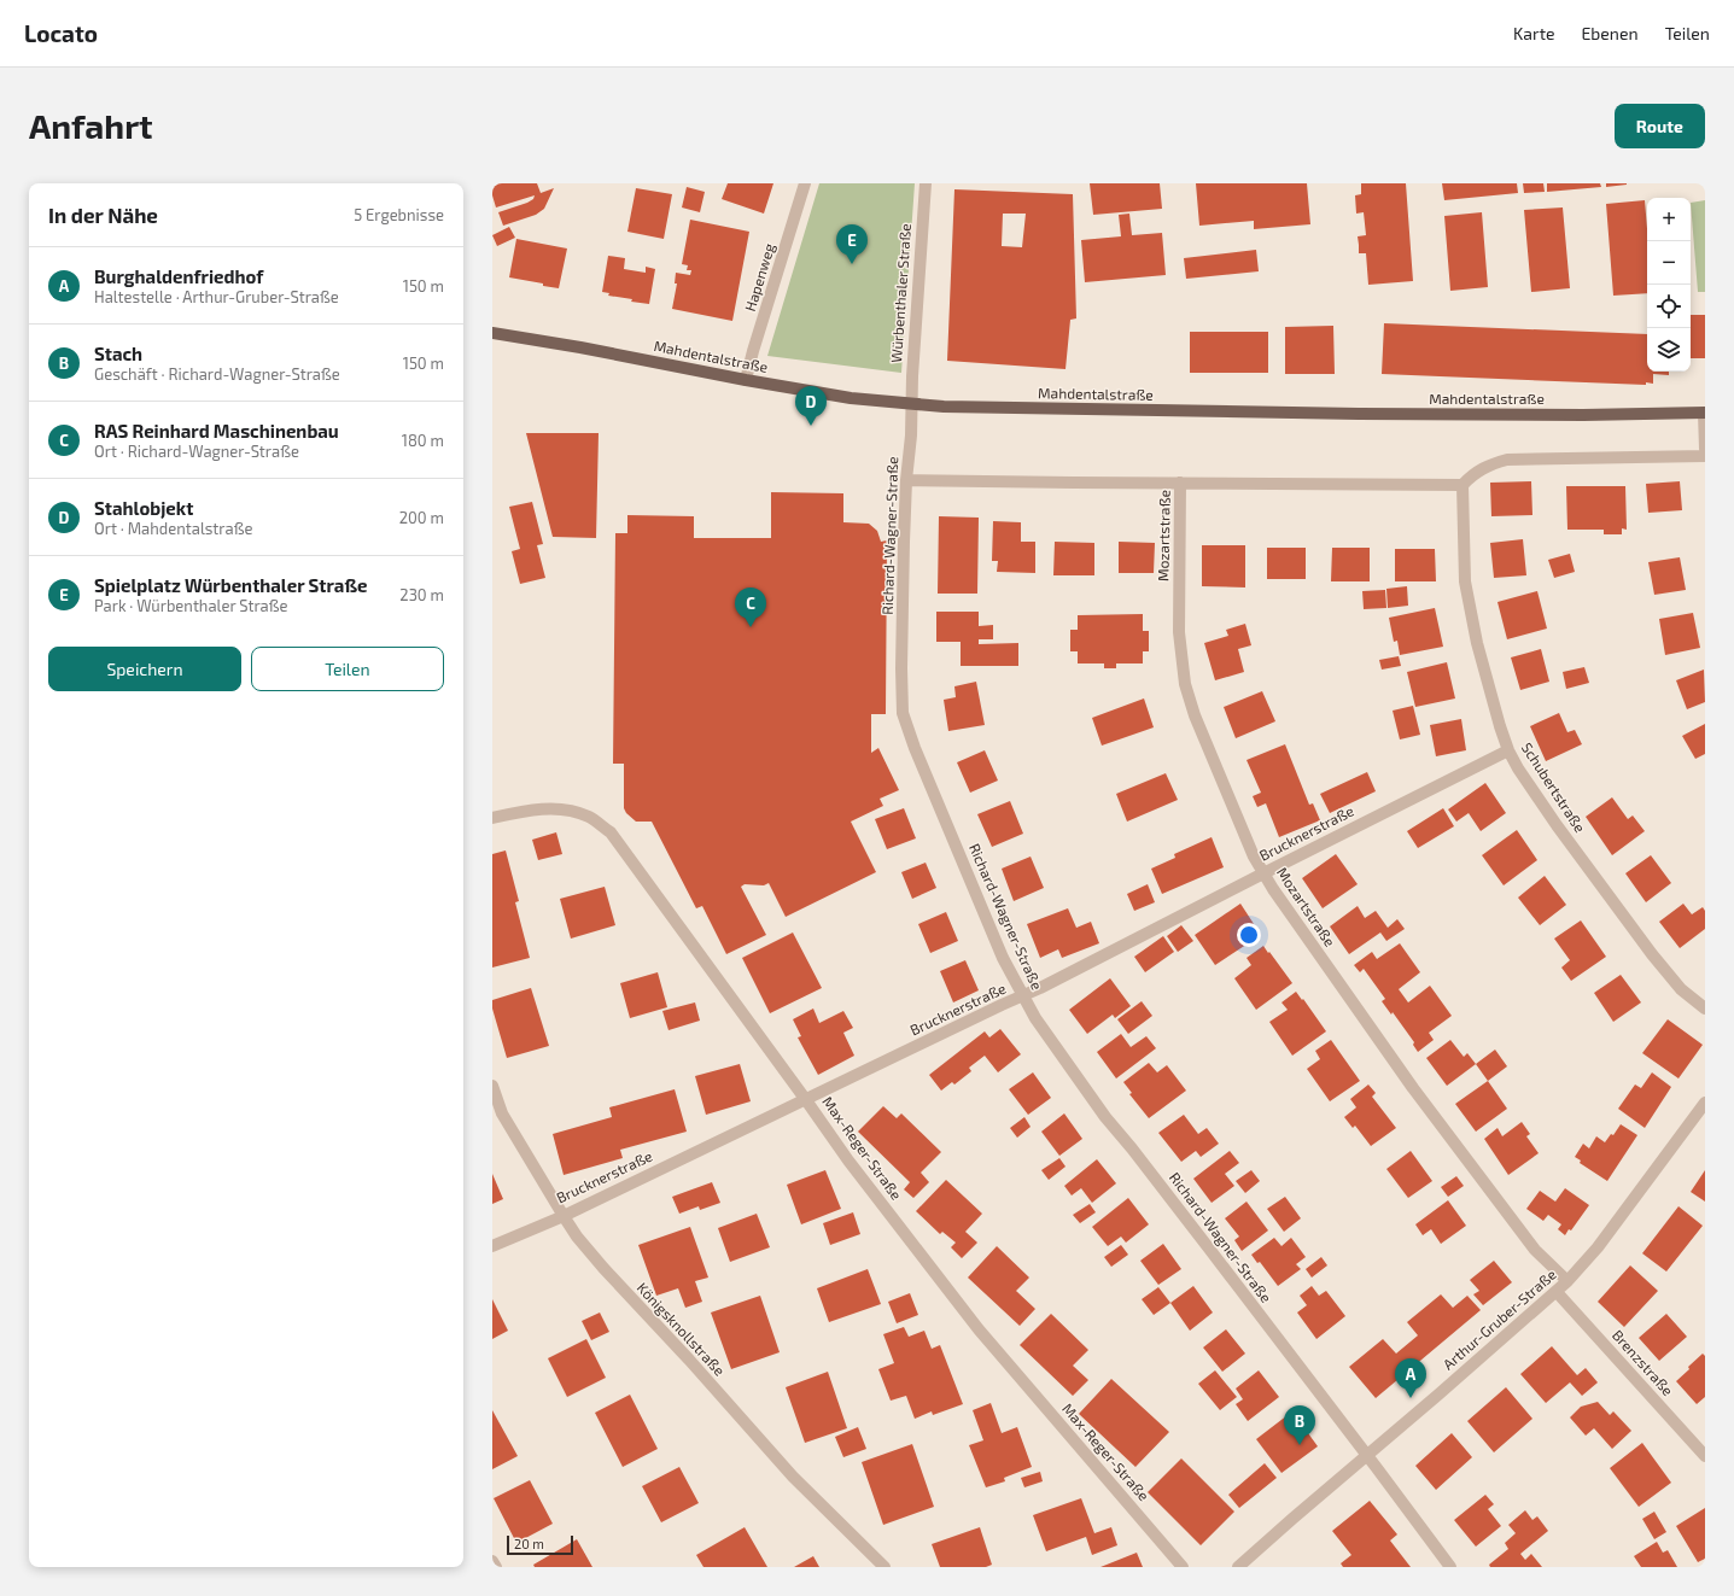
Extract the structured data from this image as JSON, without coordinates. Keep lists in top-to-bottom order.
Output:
{
  "streets": {
    "main road": ["Mahdentalstraße"],
    "street": [
      "Hapenweg",
      "Würbenthaler Straße",
      "Richard-Wagner-Straße",
      "Mozartstraße",
      "Schubertstraße",
      "Brucknerstraße",
      "Max-Reger-Straße",
      "Arthur-Gruber-Straße",
      "Königsknollstraße",
      "Brenzstraße"
    ]
  },
  "crossings": [
    ["Hapenweg", "Mahdentalstraße"],
    ["Würbenthaler Straße", "Mahdentalstraße"],
    ["Würbenthaler Straße", "Richard-Wagner-Straße"],
    ["Mahdentalstraße", "Richard-Wagner-Straße"],
    ["Richard-Wagner-Straße", "Brucknerstraße"],
    ["Richard-Wagner-Straße", "Arthur-Gruber-Straße"],
    ["Mozartstraße", "Brucknerstraße"],
    ["Mozartstraße", "Arthur-Gruber-Straße"],
    ["Schubertstraße", "Brucknerstraße"],
    ["Brucknerstraße", "Max-Reger-Straße"],
    ["Brucknerstraße", "Königsknollstraße"],
    ["Arthur-Gruber-Straße", "Brenzstraße"]
  ],
  "scale_bar": "20 m",
  "page": {
    "header": "Locato",
    "nav": ["Karte", "Ebenen", "Teilen"],
    "buttons": [
      "Route",
      ["Speichern", "Teilen"]
    ],
    "title": "Anfahrt",
    "heading": ["In der Nähe", "5 Ergebnisse"],
    "map_buttons": ["+", "−"],
    "pins": [
      "E",
      "D",
      "C",
      "A",
      "B"
    ],
    "list": [
      {
        "mark": "A",
        "name": "Burghaldenfriedhof",
        "note": "Haltestelle · Arthur-Gruber-Straße",
        "value": "150 m"
      },
      {
        "mark": "B",
        "name": "Stach",
        "note": "Geschäft · Richard-Wagner-Straße",
        "value": "150 m"
      },
      {
        "mark": "C",
        "name": "RAS Reinhard Maschinenbau",
        "note": "Ort · Richard-Wagner-Straße",
        "value": "180 m"
      },
      {
        "mark": "D",
        "name": "Stahlobjekt",
        "note": "Ort · Mahdentalstraße",
        "value": "200 m"
      },
      {
        "mark": "E",
        "name": "Spielplatz Würbenthaler Straße",
        "note": "Park · Würbenthaler Straße",
        "value": "230 m"
      }
    ],
    "scale": "20 m"
  }
}
